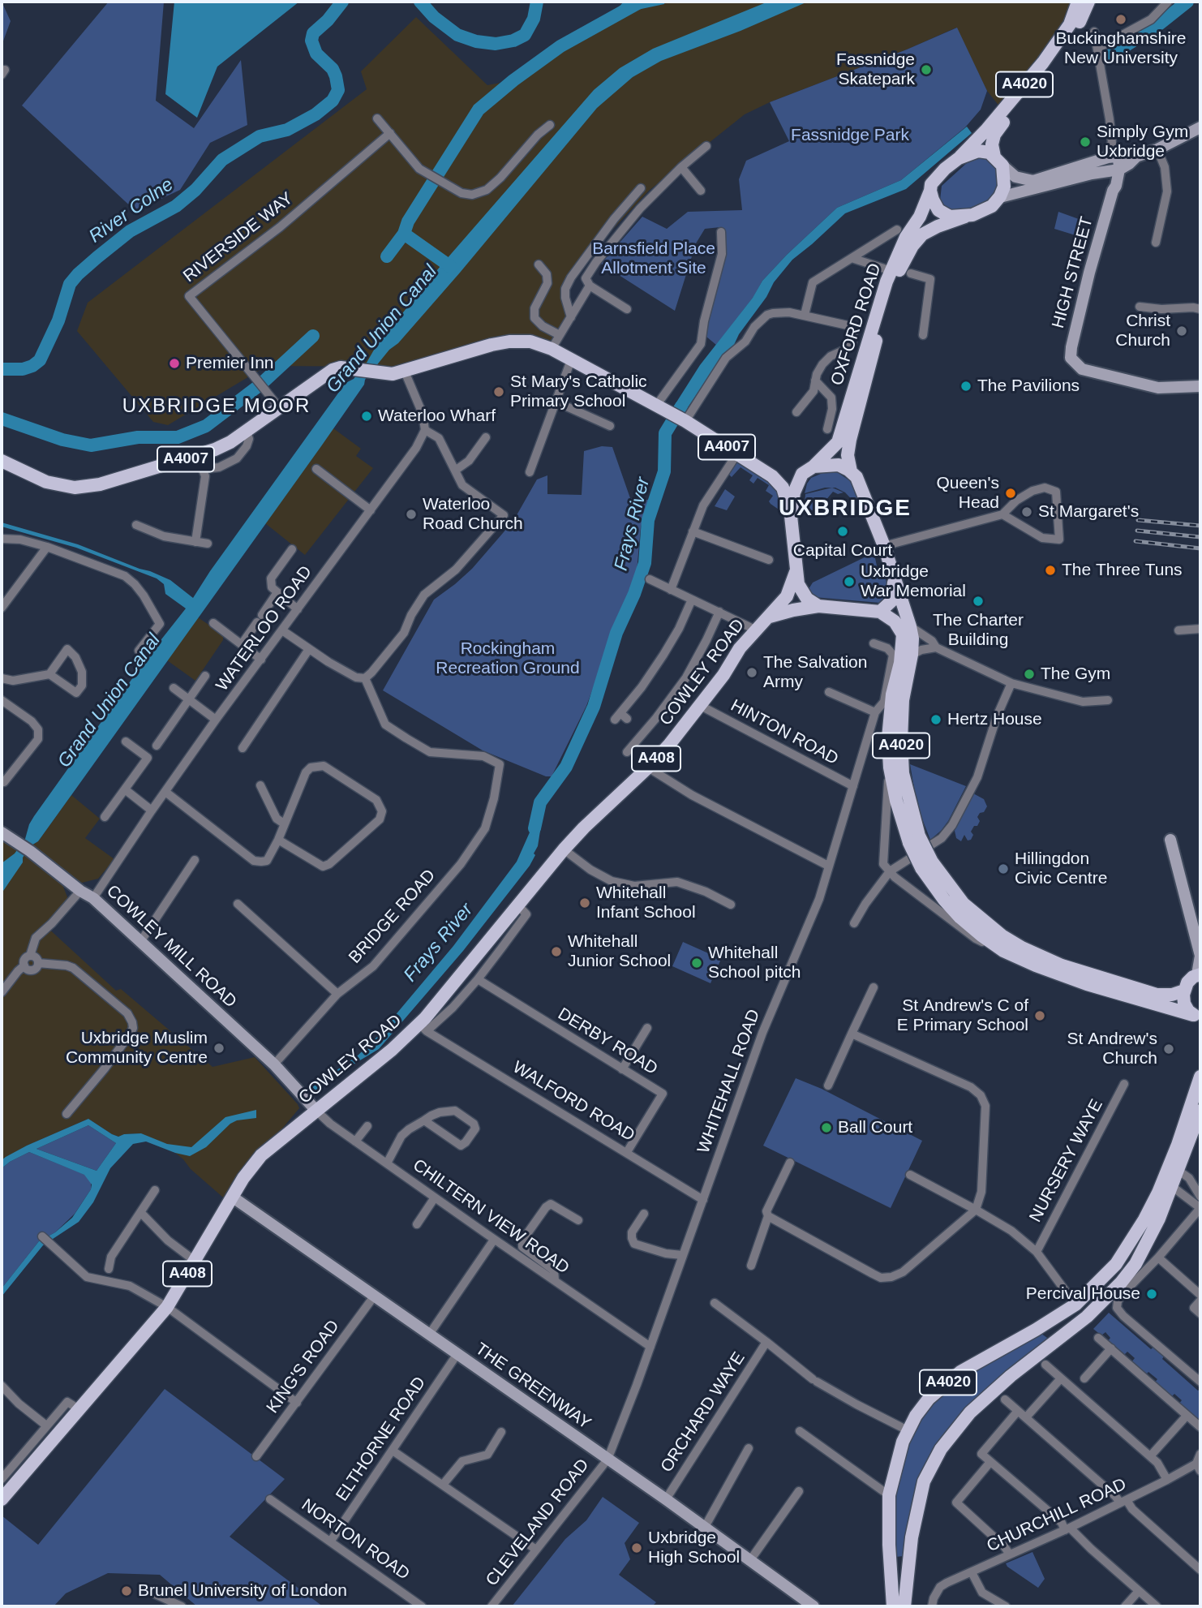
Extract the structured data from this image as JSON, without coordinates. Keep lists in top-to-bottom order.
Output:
{
  "streets": {
    "main road": [
      "A4020",
      "OXFORD ROAD",
      "A4007",
      "COWLEY ROAD",
      "A408"
    ],
    "street": [
      "RIVERSIDE WAY",
      "HIGH STREET",
      "WATERLOO ROAD",
      "HINTON ROAD",
      "BRIDGE ROAD",
      "COWLEY MILL ROAD",
      "DERBY ROAD",
      "WHITEHALL ROAD",
      "WALFORD ROAD",
      "NURSERY WAYE",
      "CHILTERN VIEW ROAD",
      "KING'S ROAD",
      "THE GREENWAY",
      "ORCHARD WAYE",
      "ELTHORNE ROAD",
      "CHURCHILL ROAD",
      "CLEVELAND ROAD",
      "NORTON ROAD"
    ]
  },
  "crossings": [
    ["A4020", "OXFORD ROAD"],
    ["A4020", "COWLEY ROAD"],
    ["A4020", "ORCHARD WAYE"],
    ["RIVERSIDE WAY", "A4007"],
    ["OXFORD ROAD", "A4007"],
    ["WATERLOO ROAD", "COWLEY MILL ROAD"],
    ["COWLEY ROAD", "HINTON ROAD"],
    ["COWLEY ROAD", "COWLEY MILL ROAD"],
    ["COWLEY ROAD", "WALFORD ROAD"],
    ["COWLEY ROAD", "CHILTERN VIEW ROAD"],
    ["COWLEY ROAD", "THE GREENWAY"],
    ["HINTON ROAD", "WHITEHALL ROAD"],
    ["BRIDGE ROAD", "COWLEY MILL ROAD"],
    ["COWLEY MILL ROAD", "CHILTERN VIEW ROAD"],
    ["DERBY ROAD", "WALFORD ROAD"],
    ["WHITEHALL ROAD", "WALFORD ROAD"],
    ["WHITEHALL ROAD", "CHILTERN VIEW ROAD"],
    ["WHITEHALL ROAD", "THE GREENWAY"],
    ["WHITEHALL ROAD", "CLEVELAND ROAD"],
    ["KING'S ROAD", "THE GREENWAY"],
    ["THE GREENWAY", "ORCHARD WAYE"],
    ["THE GREENWAY", "ELTHORNE ROAD"],
    ["THE GREENWAY", "CLEVELAND ROAD"],
    ["ELTHORNE ROAD", "NORTON ROAD"]
  ],
  "districts": ["UXBRIDGE MOOR", "UXBRIDGE"],
  "water": ["River Colne", "Grand Union Canal", "Frays River"],
  "parks": ["Fassnidge Park", "Barnsfield Place Allotment Site", "Rockingham Recreation Ground"],
  "places": [
    "Buckinghamshire New University",
    "Fassnidge Skatepark",
    "Simply Gym Uxbridge",
    "Christ Church",
    "Premier Inn",
    "The Pavilions",
    "St Mary's Catholic Primary School",
    "Waterloo Wharf",
    "Queen's Head",
    "St Margaret's",
    "Waterloo Road Church",
    "Capital Court",
    "The Three Tuns",
    "Uxbridge War Memorial",
    "The Charter Building",
    "The Salvation Army",
    "The Gym",
    "Hertz House",
    "Hillingdon Civic Centre",
    "Whitehall Infant School",
    "Whitehall Junior School",
    "Whitehall School pitch",
    "St Andrew's C of E Primary School",
    "Uxbridge Muslim Community Centre",
    "St Andrew's Church",
    "Ball Court",
    "Percival House",
    "Uxbridge High School",
    "Brunel University of London"
  ]
}
